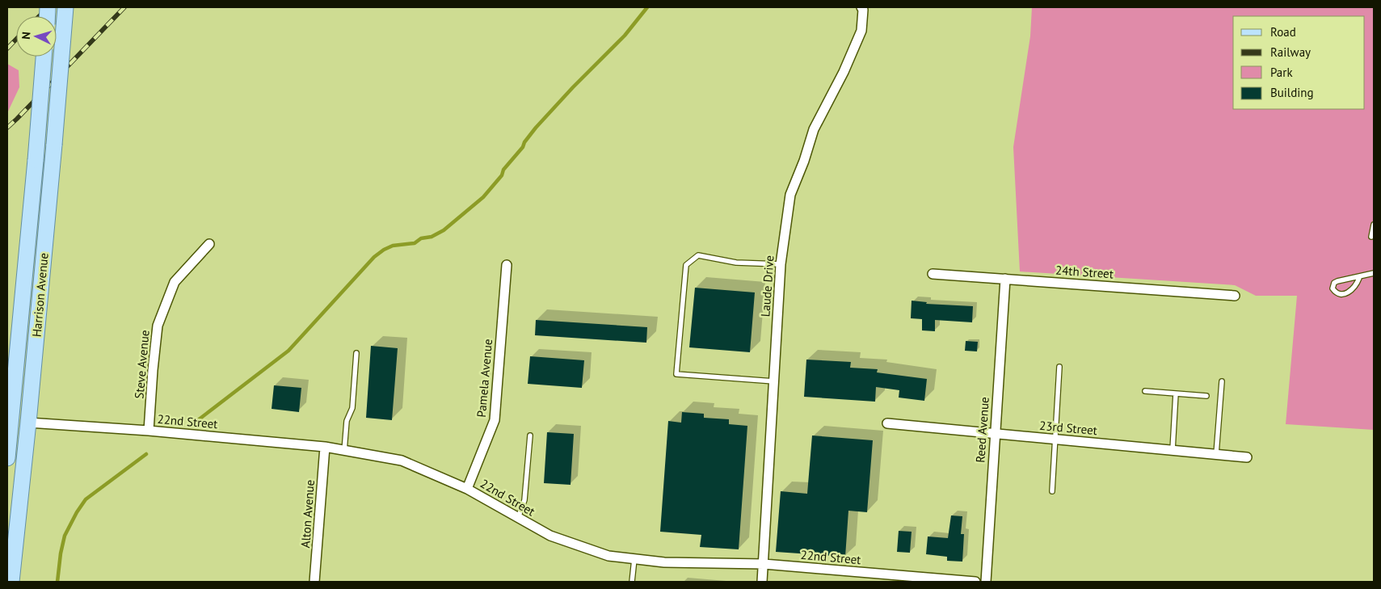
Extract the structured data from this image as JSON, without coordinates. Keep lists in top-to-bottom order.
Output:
{
  "streets": {
    "main road": ["Harrison Avenue"],
    "street": [
      "24th Street",
      "Laude Drive",
      "Steve Avenue",
      "Pamela Avenue",
      "22nd Street",
      "23rd Street",
      "Reed Avenue",
      "Alton Avenue"
    ]
  },
  "crossings": [
    ["24th Street", "Reed Avenue"],
    ["Laude Drive", "22nd Street"],
    ["Harrison Avenue", "22nd Street"],
    ["Steve Avenue", "22nd Street"],
    ["Pamela Avenue", "22nd Street"],
    ["22nd Street", "Alton Avenue"],
    ["23rd Street", "Reed Avenue"]
  ],
  "legend": [
    "Road",
    "Railway",
    "Park",
    "Building"
  ],
  "north": "left"
}
